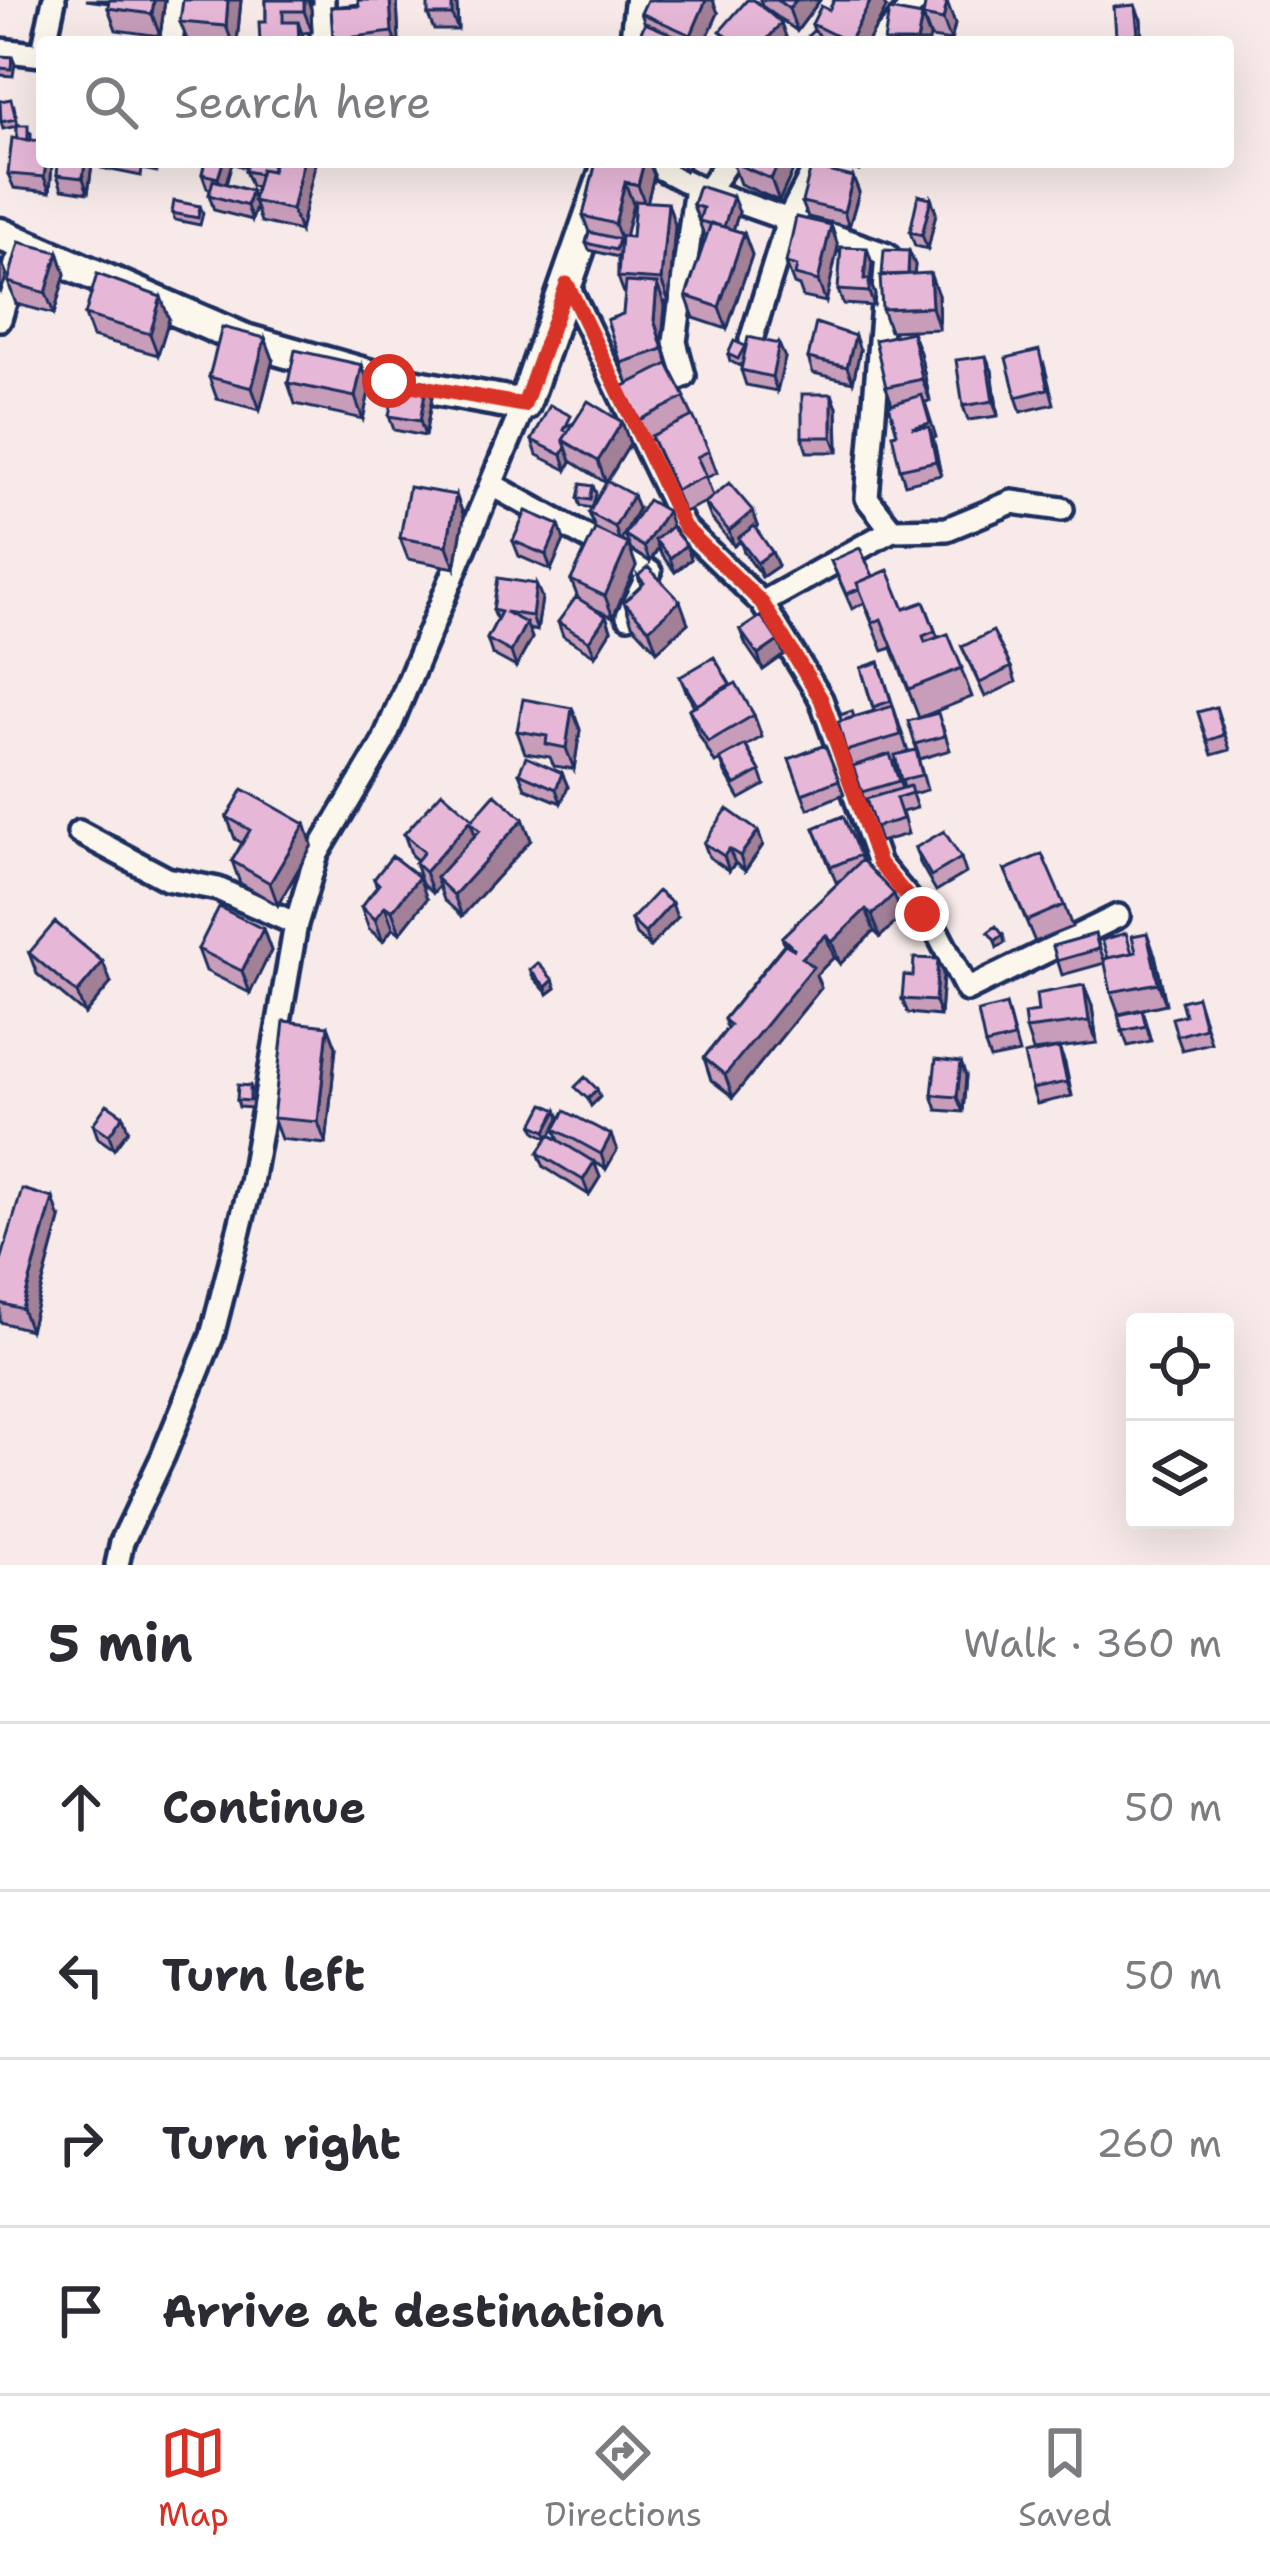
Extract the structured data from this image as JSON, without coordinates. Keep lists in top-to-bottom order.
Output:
{
  "page": {
    "search": "Search here",
    "heading": ["5 min", "Walk · 360 m"],
    "list": [
      ["Continue", "50 m"],
      ["Turn left", "50 m"],
      ["Turn right", "260 m"],
      "Arrive at destination"
    ],
    "nav": ["Map", "Directions", "Saved"]
  }
}
